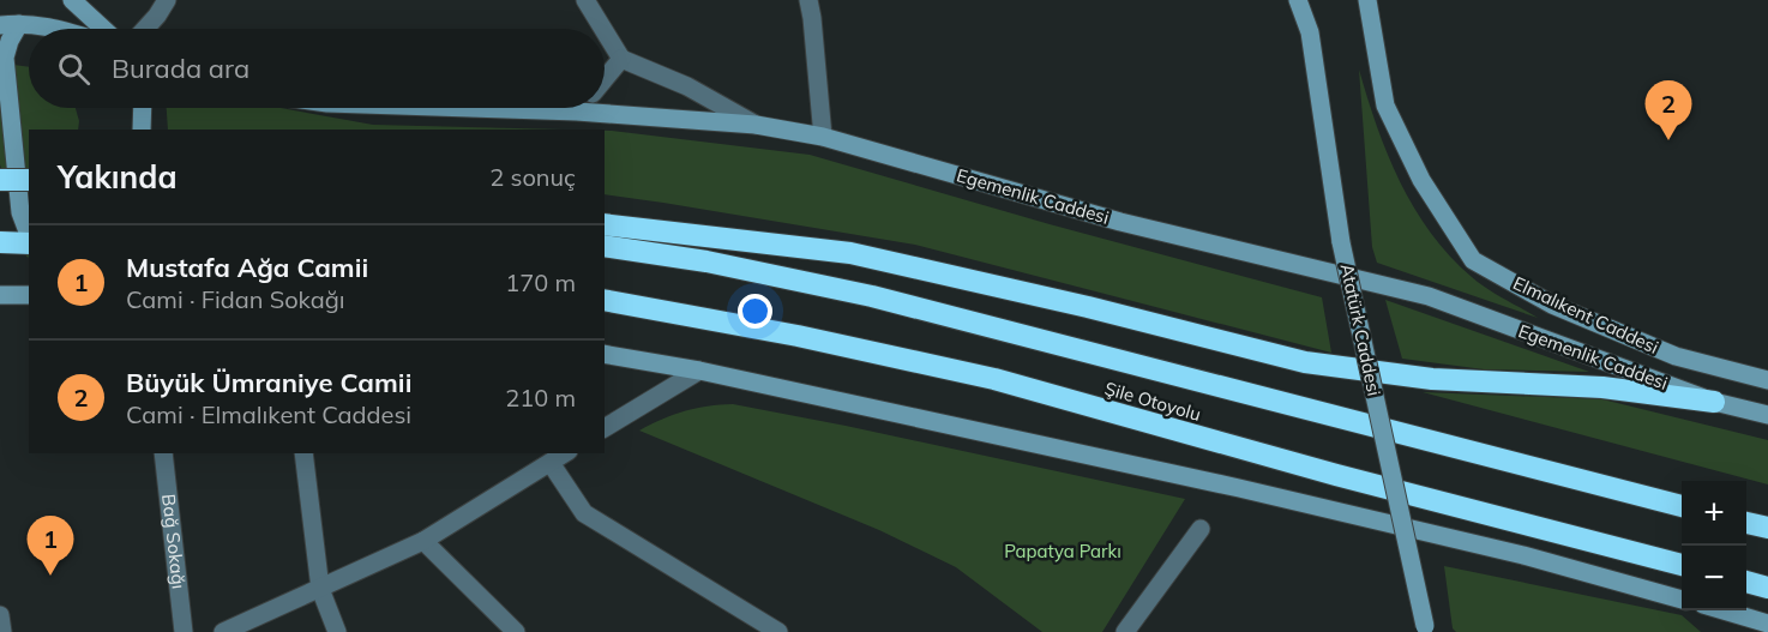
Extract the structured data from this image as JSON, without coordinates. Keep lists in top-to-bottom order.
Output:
{
  "streets": {
    "highway": ["Şile Otoyolu"],
    "street": [
      "Egemenlik Caddesi",
      "Elmalıkent Caddesi",
      "Atatürk Caddesi",
      "Bağ Sokağı"
    ]
  },
  "parks": ["Papatya Parkı"],
  "page": {
    "search": "Burada ara",
    "pins": ["2", "1"],
    "heading": ["Yakında", "2 sonuç"],
    "list": [
      {
        "mark": "1",
        "name": "Mustafa Ağa Camii",
        "note": "Cami · Fidan Sokağı",
        "value": "170 m"
      },
      {
        "mark": "2",
        "name": "Büyük Ümraniye Camii",
        "note": "Cami · Elmalıkent Caddesi",
        "value": "210 m"
      }
    ],
    "map_buttons": ["+", "−"]
  }
}
